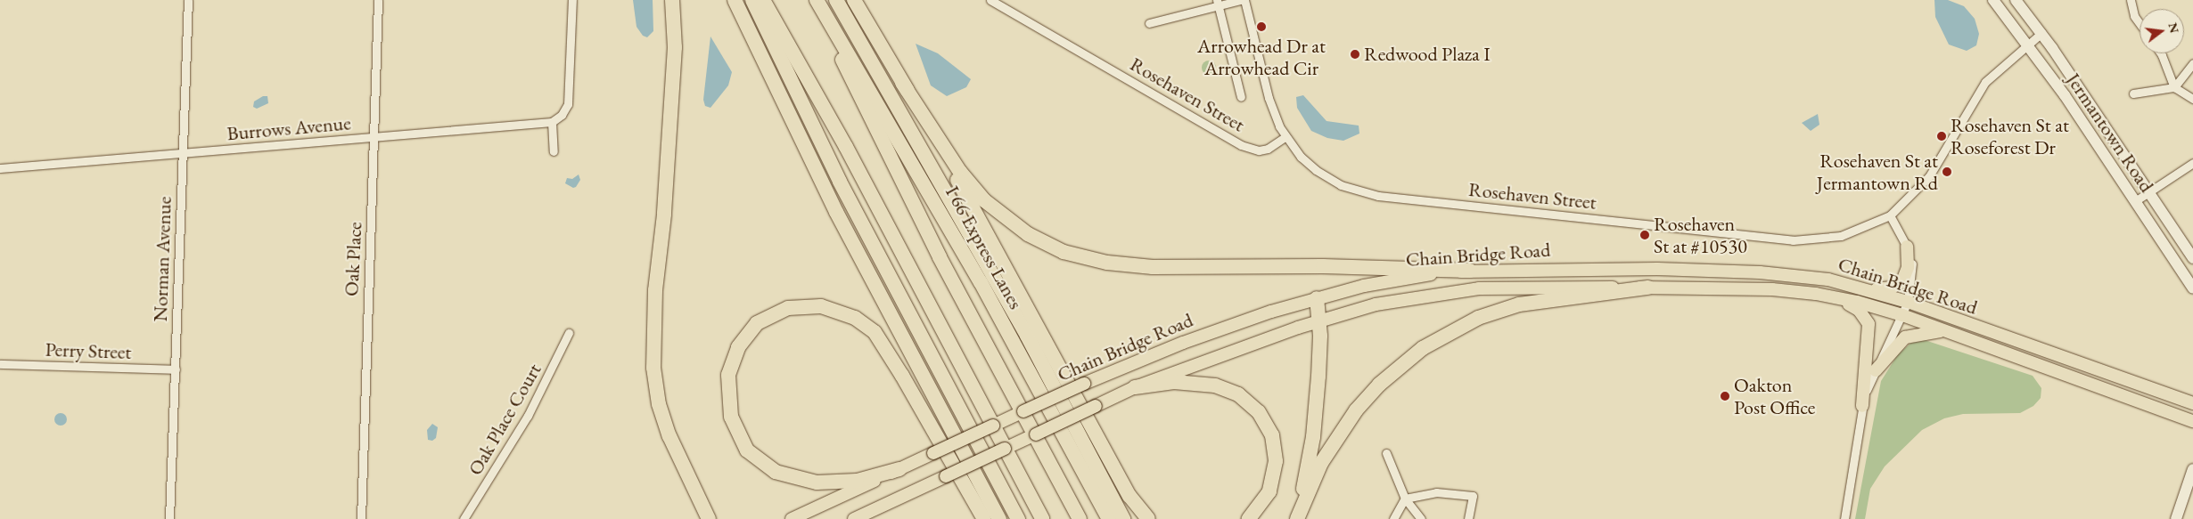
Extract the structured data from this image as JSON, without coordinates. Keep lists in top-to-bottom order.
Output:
{
  "streets": {
    "highway": ["I 66 Express Lanes"],
    "main road": ["Jermantown Road", "Chain Bridge Road"],
    "street": [
      "Rosehaven Street",
      "Burrows Avenue",
      "Norman Avenue",
      "Oak Place",
      "Perry Street",
      "Oak Place Court"
    ]
  },
  "crossings": [
    ["Rosehaven Street", "Jermantown Road"],
    ["Burrows Avenue", "Norman Avenue"],
    ["Burrows Avenue", "Oak Place"],
    ["Norman Avenue", "Perry Street"]
  ],
  "places": [
    "Arrowhead Dr at Arrowhead Cir",
    "Redwood Plaza I",
    "Rosehaven St at Roseforest Dr",
    "Rosehaven St at Jermantown Rd",
    "Rosehaven St at #10530",
    "Oakton Post Office"
  ],
  "north": "right"
}
